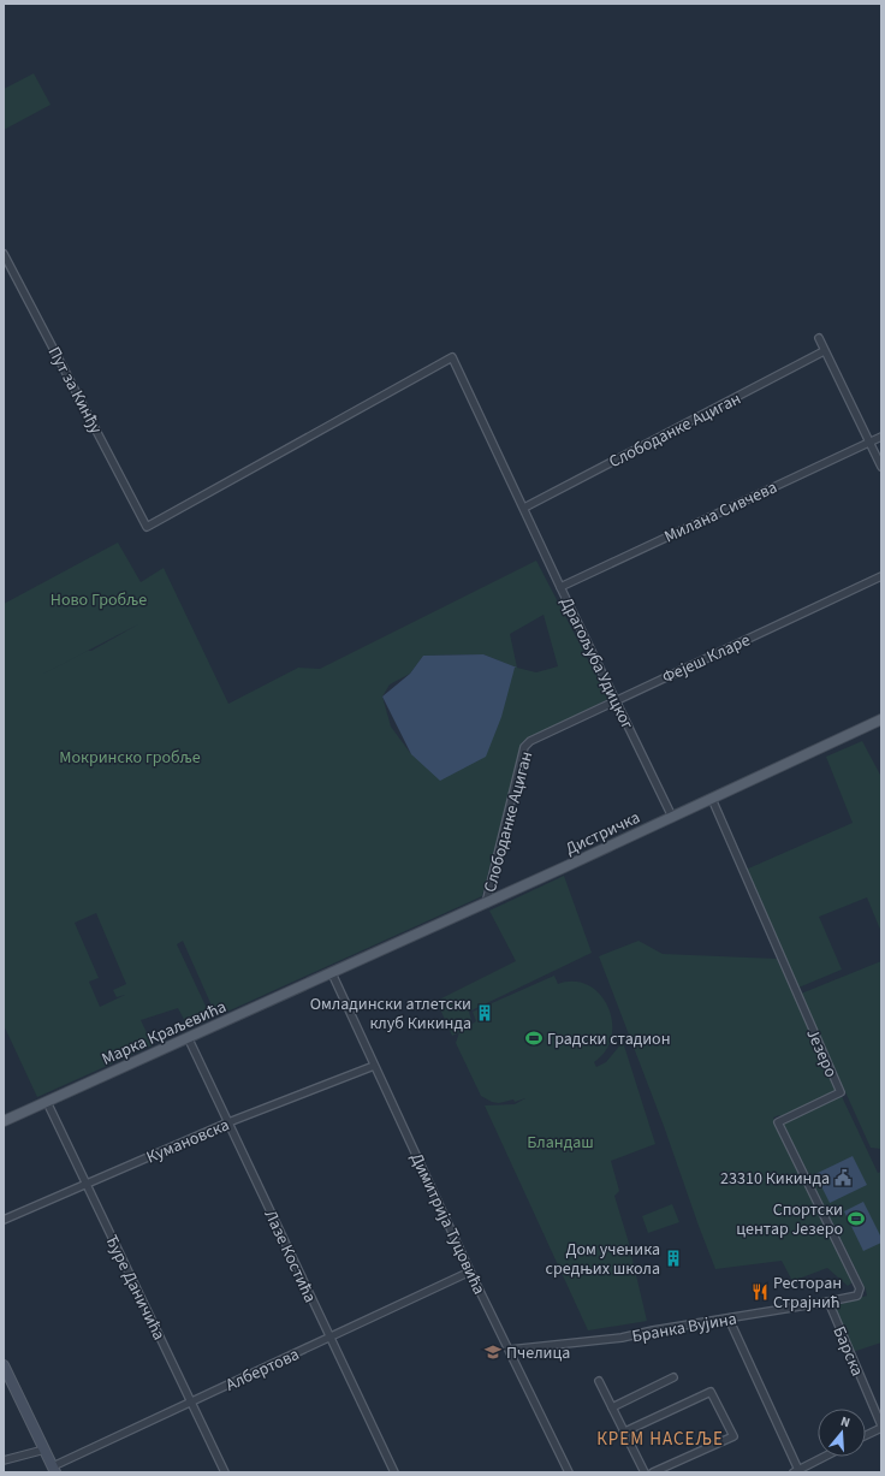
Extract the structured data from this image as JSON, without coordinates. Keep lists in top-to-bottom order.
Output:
{
  "streets": {
    "main road": ["Дистричка", "Марка Краљевића"],
    "street": [
      "Пут за Кинђу",
      "Слободанке Ациган",
      "Милана Сивчева",
      "Фејеш Кларе",
      "Драгољуба Удицког",
      "Језеро",
      "Кумановска",
      "Димитрија Туцовића",
      "Лазе Костића",
      "Ђуре Даничића",
      "Бранка Вујина",
      "Барска",
      "Албертова"
    ]
  },
  "crossings": [
    ["Пут за Кинђу", "Драгољуба Удицког"],
    ["Слободанке Ациган", "Фејеш Кларе"],
    ["Слободанке Ациган", "Драгољуба Удицког"],
    ["Слободанке Ациган", "Дистричка"],
    ["Милана Сивчева", "Драгољуба Удицког"],
    ["Фејеш Кларе", "Драгољуба Удицког"],
    ["Драгољуба Удицког", "Дистричка"],
    ["Дистричка", "Марка Краљевића"],
    ["Дистричка", "Језеро"],
    ["Дистричка", "Димитрија Туцовића"],
    ["Марка Краљевића", "Димитрија Туцовића"],
    ["Марка Краљевића", "Лазе Костића"],
    ["Марка Краљевића", "Ђуре Даничића"],
    ["Језеро", "Бранка Вујина"],
    ["Кумановска", "Димитрија Туцовића"],
    ["Кумановска", "Лазе Костића"],
    ["Кумановска", "Ђуре Даничића"],
    ["Димитрија Туцовића", "Бранка Вујина"],
    ["Димитрија Туцовића", "Албертова"],
    ["Лазе Костића", "Албертова"],
    ["Ђуре Даничића", "Албертова"],
    ["Бранка Вујина", "Барска"]
  ],
  "districts": ["КРЕМ НАСЕЉЕ"],
  "parks": ["Ново Гробље", "Мокринско гробље", "Бландаш"],
  "places": {
    "building": ["Омладински атлетски клуб Кикинда", "Дом ученика средњих школа"],
    "sports": ["Градски стадион", "Спортски центар Језеро"],
    "public building": ["23310 Кикинда"],
    "restaurant": ["Ресторан Страјнић"],
    "school or university": ["Пчелица"]
  },
  "north": "top"
}
